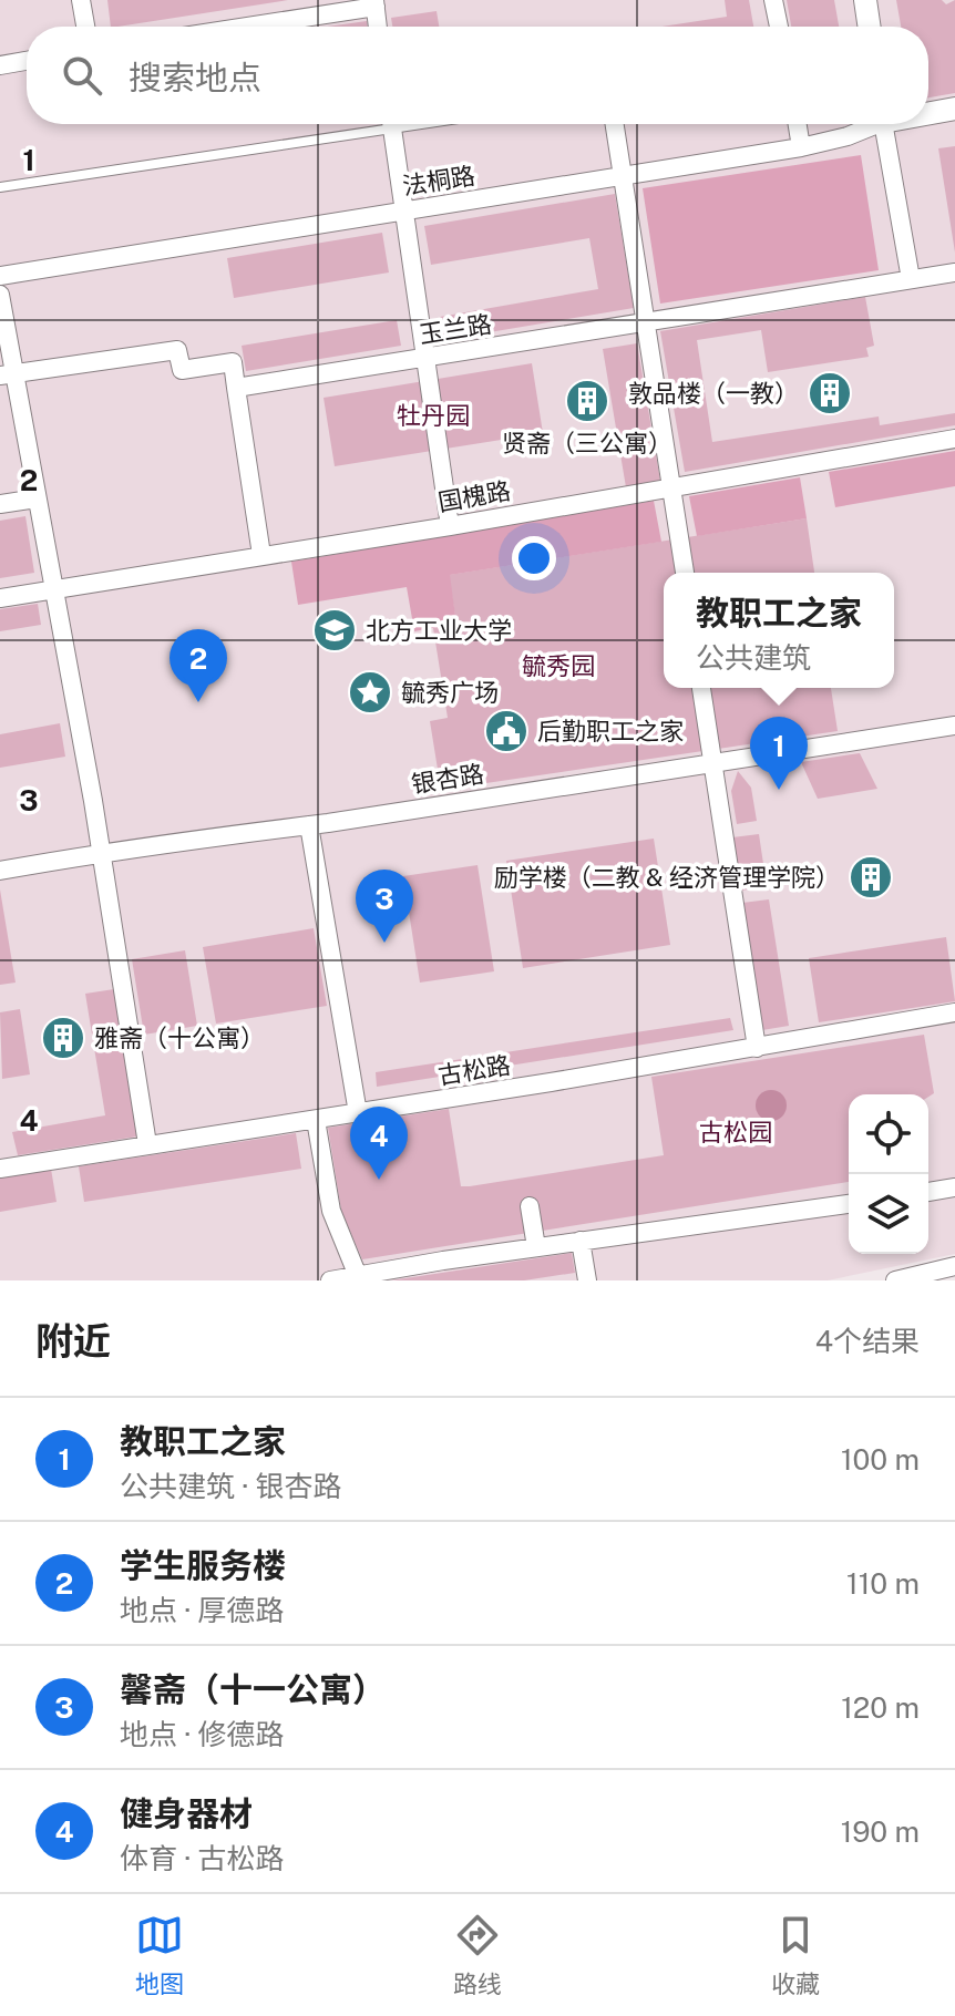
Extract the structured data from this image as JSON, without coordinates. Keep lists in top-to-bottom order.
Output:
{
  "streets": {
    "street": [
      "法桐路",
      "玉兰路",
      "国槐路",
      "银杏路",
      "古松路"
    ]
  },
  "parks": ["牡丹园", "毓秀园", "古松园"],
  "places": {
    "building": [
      "敦品楼（一教）",
      "贤斋（三公寓）",
      "励学楼（二教 & 经济管理学院）",
      "雅斋（十公寓）"
    ],
    "school or university": ["北方工业大学"],
    "place": ["毓秀广场"],
    "public building": ["后勤职工之家"]
  },
  "page": {
    "search": "搜索地点",
    "popup": ["教职工之家", "公共建筑"],
    "pins": [
      "2",
      "1",
      "3",
      "4"
    ],
    "heading": ["附近", "4个结果"],
    "list": [
      {
        "mark": "1",
        "name": "教职工之家",
        "note": "公共建筑 · 银杏路",
        "value": "100 m"
      },
      {
        "mark": "2",
        "name": "学生服务楼",
        "note": "地点 · 厚德路",
        "value": "110 m"
      },
      {
        "mark": "3",
        "name": "馨斋（十一公寓）",
        "note": "地点 · 修德路",
        "value": "120 m"
      },
      {
        "mark": "4",
        "name": "健身器材",
        "note": "体育 · 古松路",
        "value": "190 m"
      }
    ],
    "nav": ["地图", "路线", "收藏"]
  },
  "grid": {
    "rows": [
      "1",
      "2",
      "3",
      "4"
    ]
  }
}
